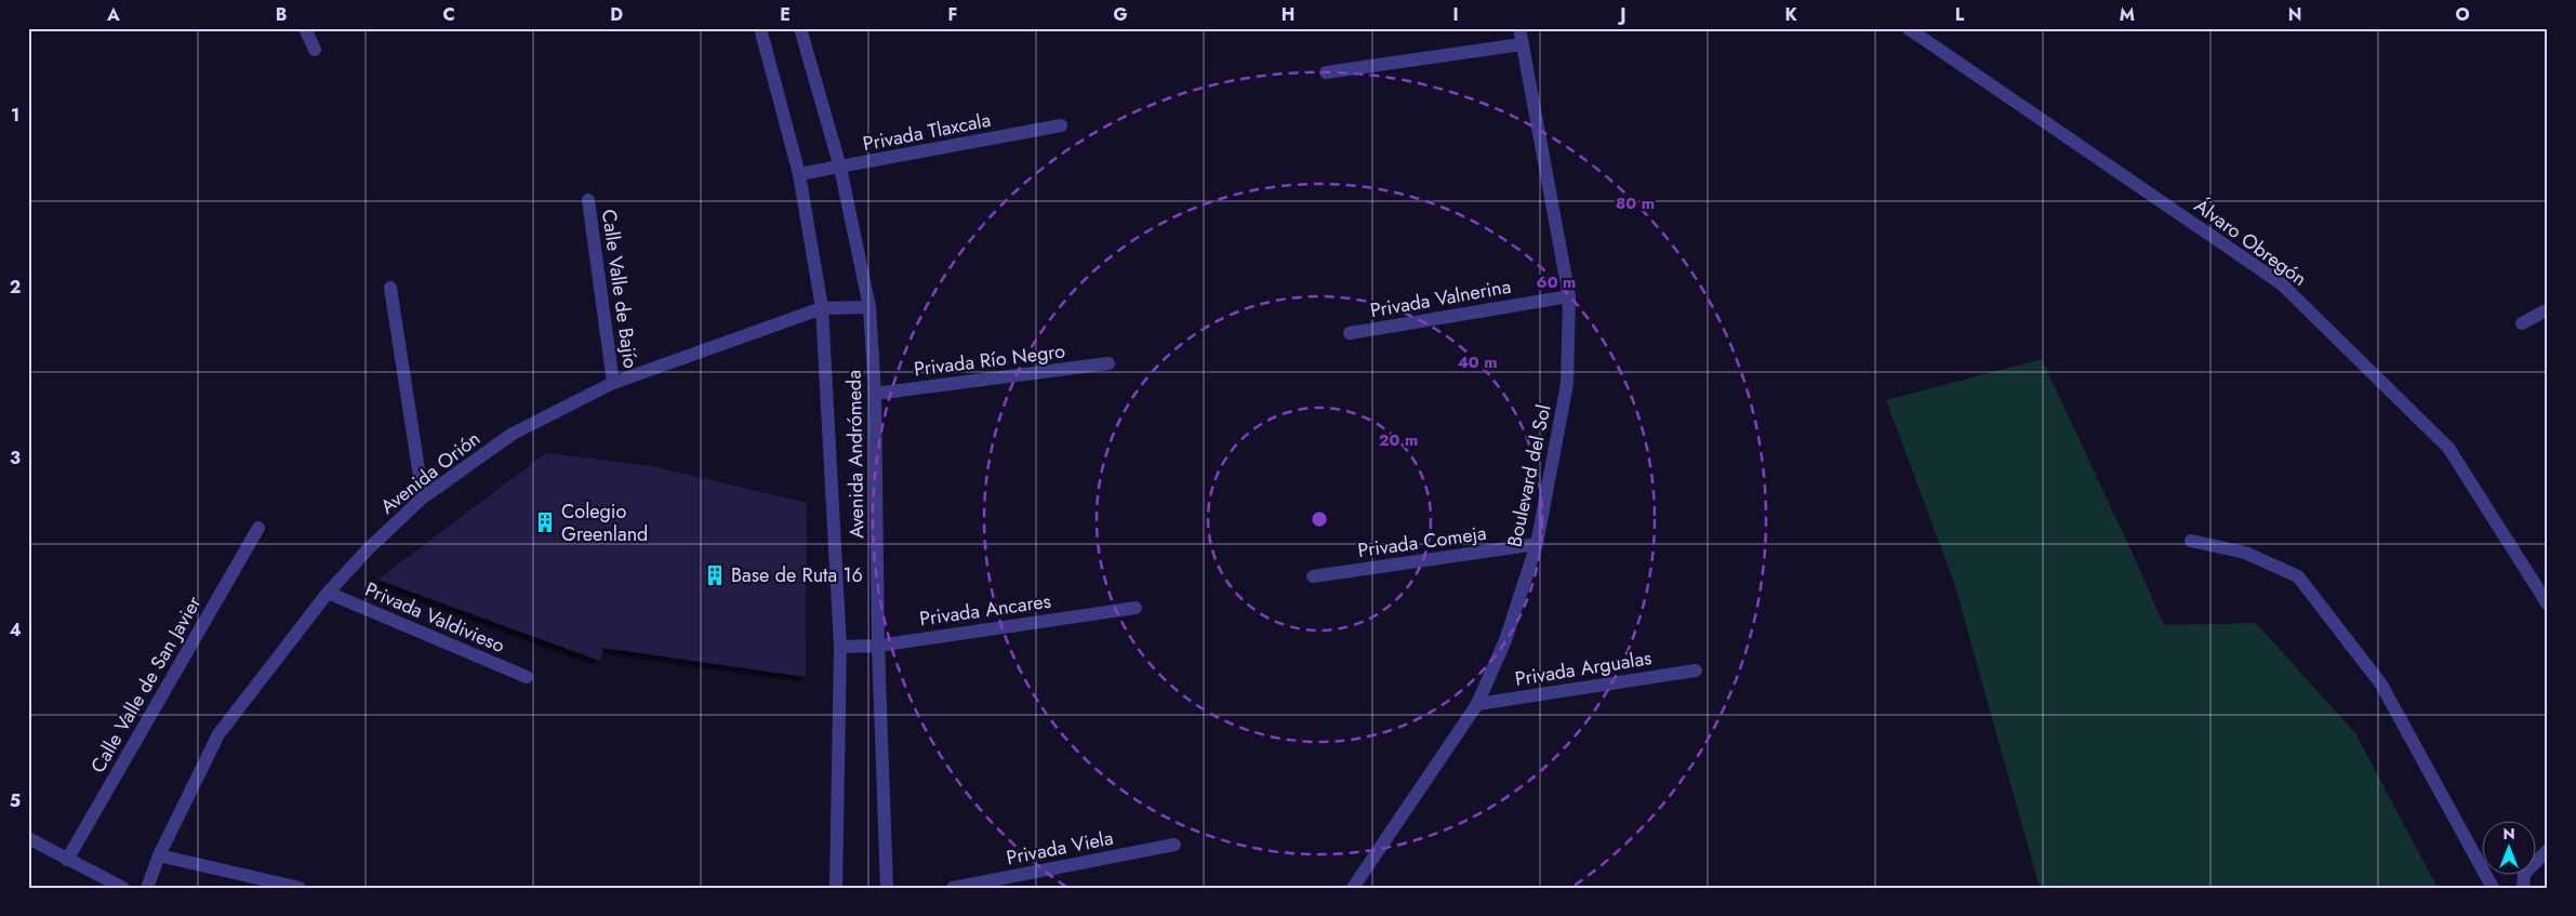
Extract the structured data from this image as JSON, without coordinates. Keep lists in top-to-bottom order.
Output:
{
  "streets": {
    "street": [
      "Privada Tlaxcala",
      "Álvaro Obregón",
      "Calle Valle de Bajío",
      "Privada Valnerina",
      "Privada Río Negro",
      "Avenida Andrómeda",
      "Avenida Orión",
      "Boulevard del Sol",
      "Privada Comeja",
      "Privada Ancares",
      "Privada Valdivieso",
      "Privada Argualas",
      "Calle Valle de San Javier",
      "Privada Viela"
    ]
  },
  "crossings": [
    ["Privada Tlaxcala", "Avenida Andrómeda"],
    ["Calle Valle de Bajío", "Avenida Orión"],
    ["Privada Valnerina", "Boulevard del Sol"],
    ["Privada Río Negro", "Avenida Andrómeda"],
    ["Avenida Andrómeda", "Avenida Orión"],
    ["Avenida Andrómeda", "Privada Ancares"],
    ["Avenida Orión", "Privada Valdivieso"],
    ["Boulevard del Sol", "Privada Comeja"],
    ["Boulevard del Sol", "Privada Argualas"]
  ],
  "places": {
    "building": ["Colegio Greenland", "Base de Ruta 16"]
  },
  "north": "top",
  "grid": {
    "columns": [
      "A",
      "B",
      "C",
      "D",
      "E",
      "F",
      "G",
      "H",
      "I",
      "J",
      "K",
      "L",
      "M",
      "N",
      "O"
    ],
    "rows": [
      "1",
      "2",
      "3",
      "4",
      "5"
    ]
  },
  "rings": [
    "80 m",
    "60 m",
    "40 m",
    "20 m"
  ]
}
